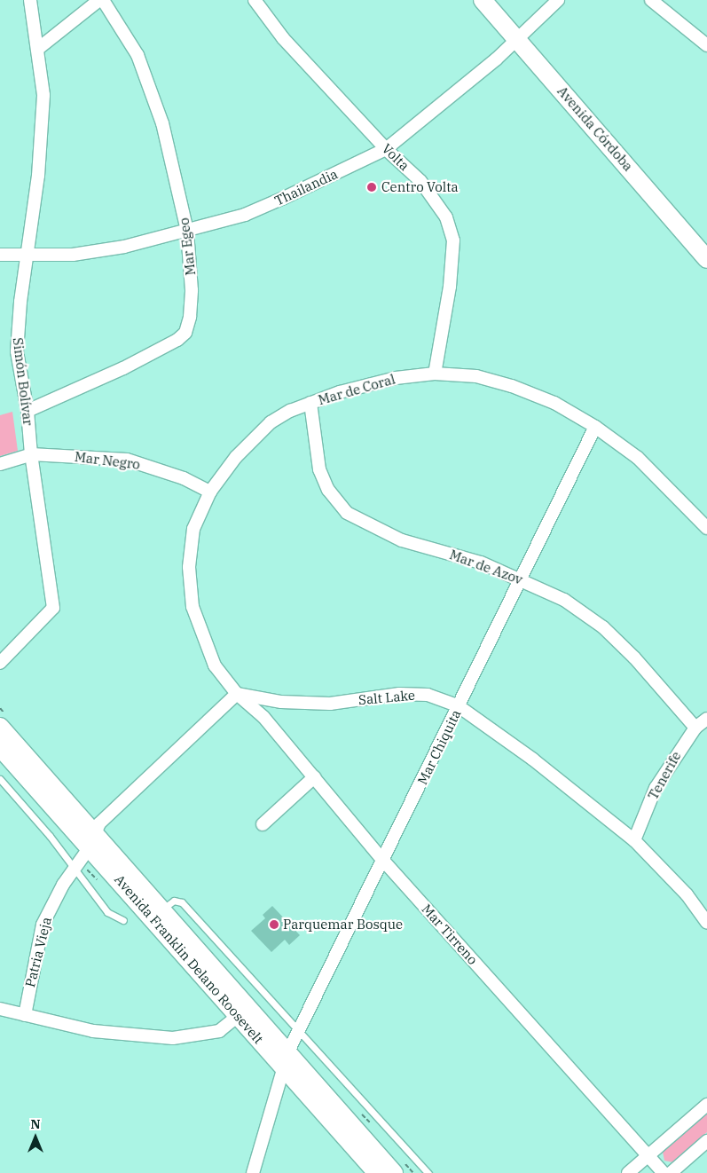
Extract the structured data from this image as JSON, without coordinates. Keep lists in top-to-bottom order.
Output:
{
  "streets": {
    "main road": ["Avenida Córdoba", "Avenida Franklin Delano Roosevelt"],
    "street": [
      "Volta",
      "Thailandia",
      "Mar Egeo",
      "Simón Bolívar",
      "Mar de Coral",
      "Mar Negro",
      "Mar de Azov",
      "Salt Lake",
      "Mar Chiquita",
      "Tenerife",
      "Mar Tirreno",
      "Patria Vieja"
    ]
  },
  "crossings": [
    ["Avenida Córdoba", "Thailandia"],
    ["Volta", "Thailandia"],
    ["Volta", "Mar de Coral"],
    ["Thailandia", "Mar Egeo"],
    ["Thailandia", "Simón Bolívar"],
    ["Mar Egeo", "Simón Bolívar"],
    ["Simón Bolívar", "Mar Negro"],
    ["Mar de Coral", "Mar Negro"],
    ["Mar de Coral", "Mar de Azov"],
    ["Mar de Coral", "Salt Lake"],
    ["Mar de Coral", "Mar Chiquita"],
    ["Mar de Coral", "Mar Tirreno"],
    ["Mar de Azov", "Mar Chiquita"],
    ["Mar de Azov", "Tenerife"],
    ["Salt Lake", "Mar Chiquita"],
    ["Salt Lake", "Tenerife"],
    ["Salt Lake", "Mar Tirreno"],
    ["Mar Chiquita", "Mar Tirreno"],
    ["Mar Chiquita", "Avenida Franklin Delano Roosevelt"],
    ["Patria Vieja", "Avenida Franklin Delano Roosevelt"]
  ],
  "places": ["Centro Volta", "Parquemar Bosque"],
  "north": "top"
}
